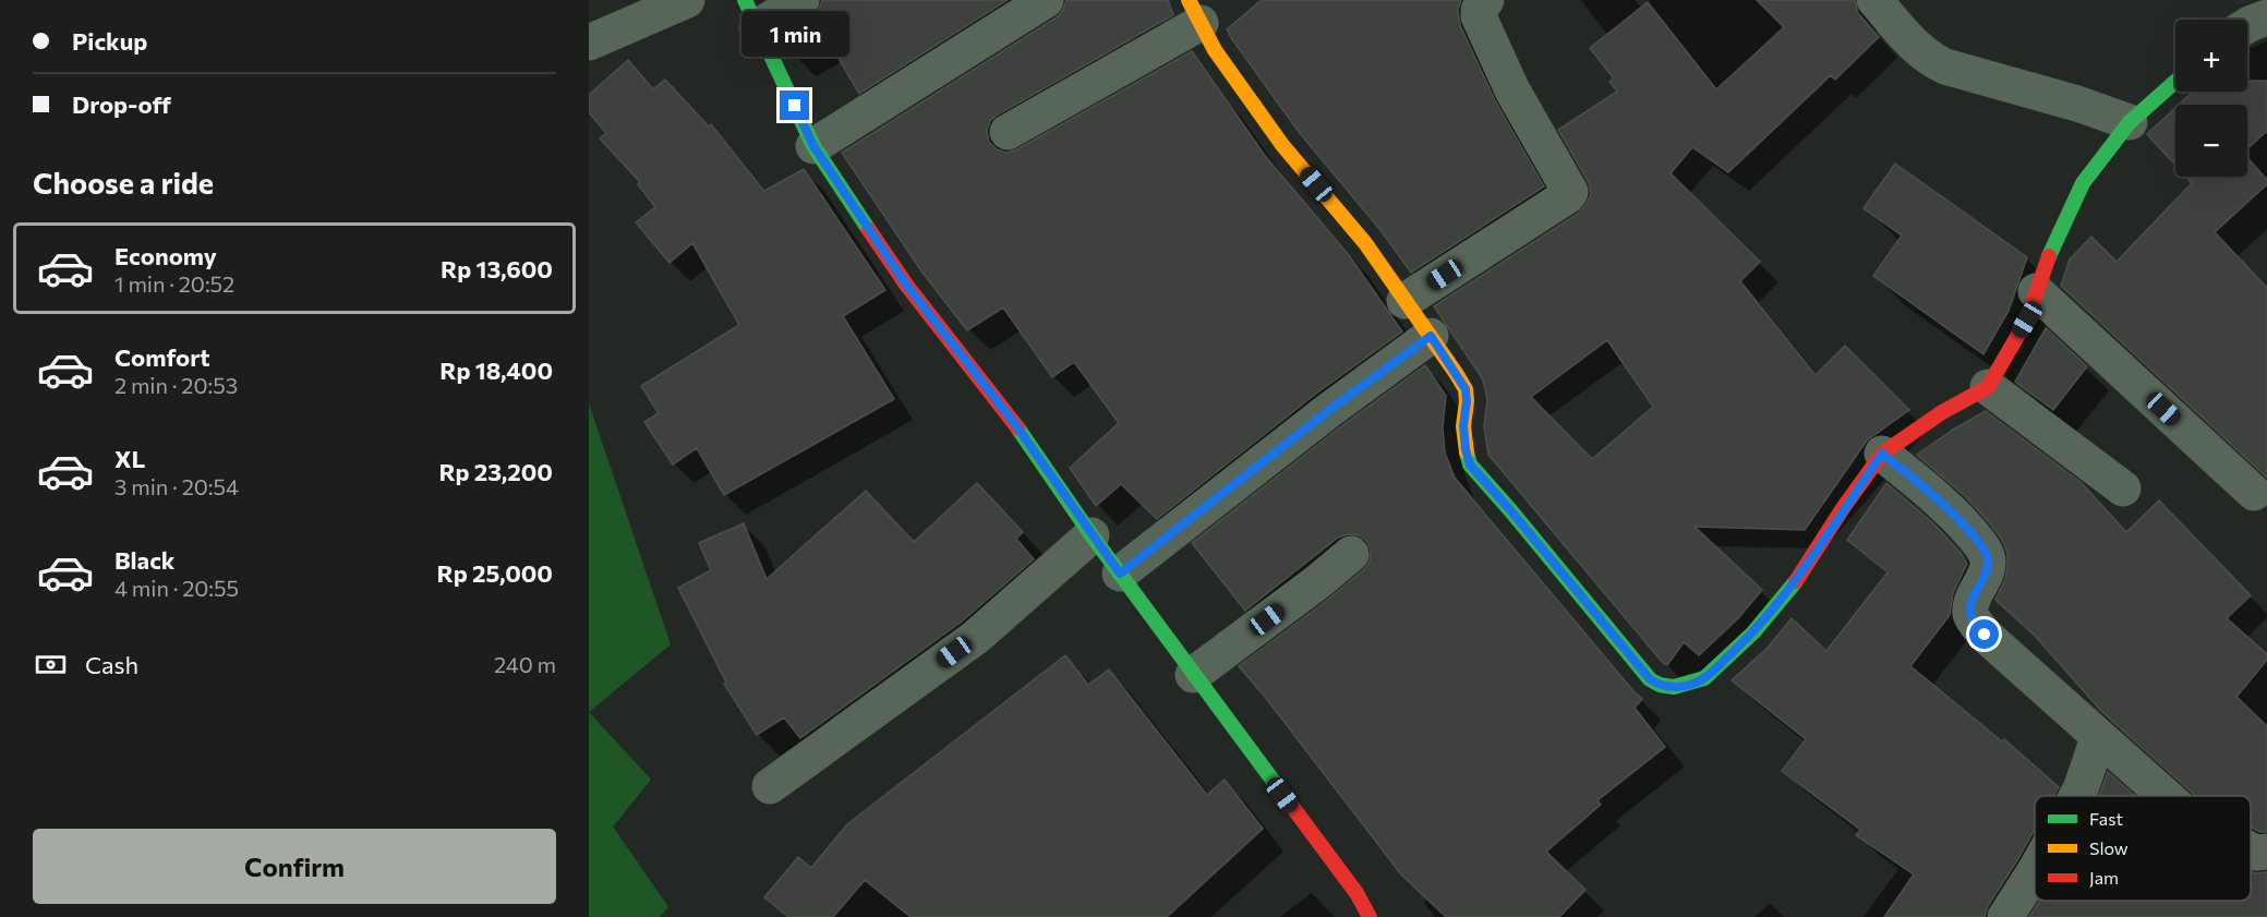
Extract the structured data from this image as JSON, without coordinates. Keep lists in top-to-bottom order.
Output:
{
  "legend": ["Fast", "Slow", "Jam"],
  "page": {
    "banner": ["Pickup", "Drop-off"],
    "bubble": "1 min",
    "map_buttons": ["+", "−"],
    "heading": "Choose a ride",
    "list": [
      {
        "name": "Economy",
        "note": "1 min · 20:52",
        "value": "Rp 13,600"
      },
      {
        "name": "Comfort",
        "note": "2 min · 20:53",
        "value": "Rp 18,400"
      },
      {
        "name": "XL",
        "note": "3 min · 20:54",
        "value": "Rp 23,200"
      },
      {
        "name": "Black",
        "note": "4 min · 20:55",
        "value": "Rp 25,000"
      }
    ],
    "pay": ["Cash", "240 m"],
    "buttons": "Confirm"
  }
}
